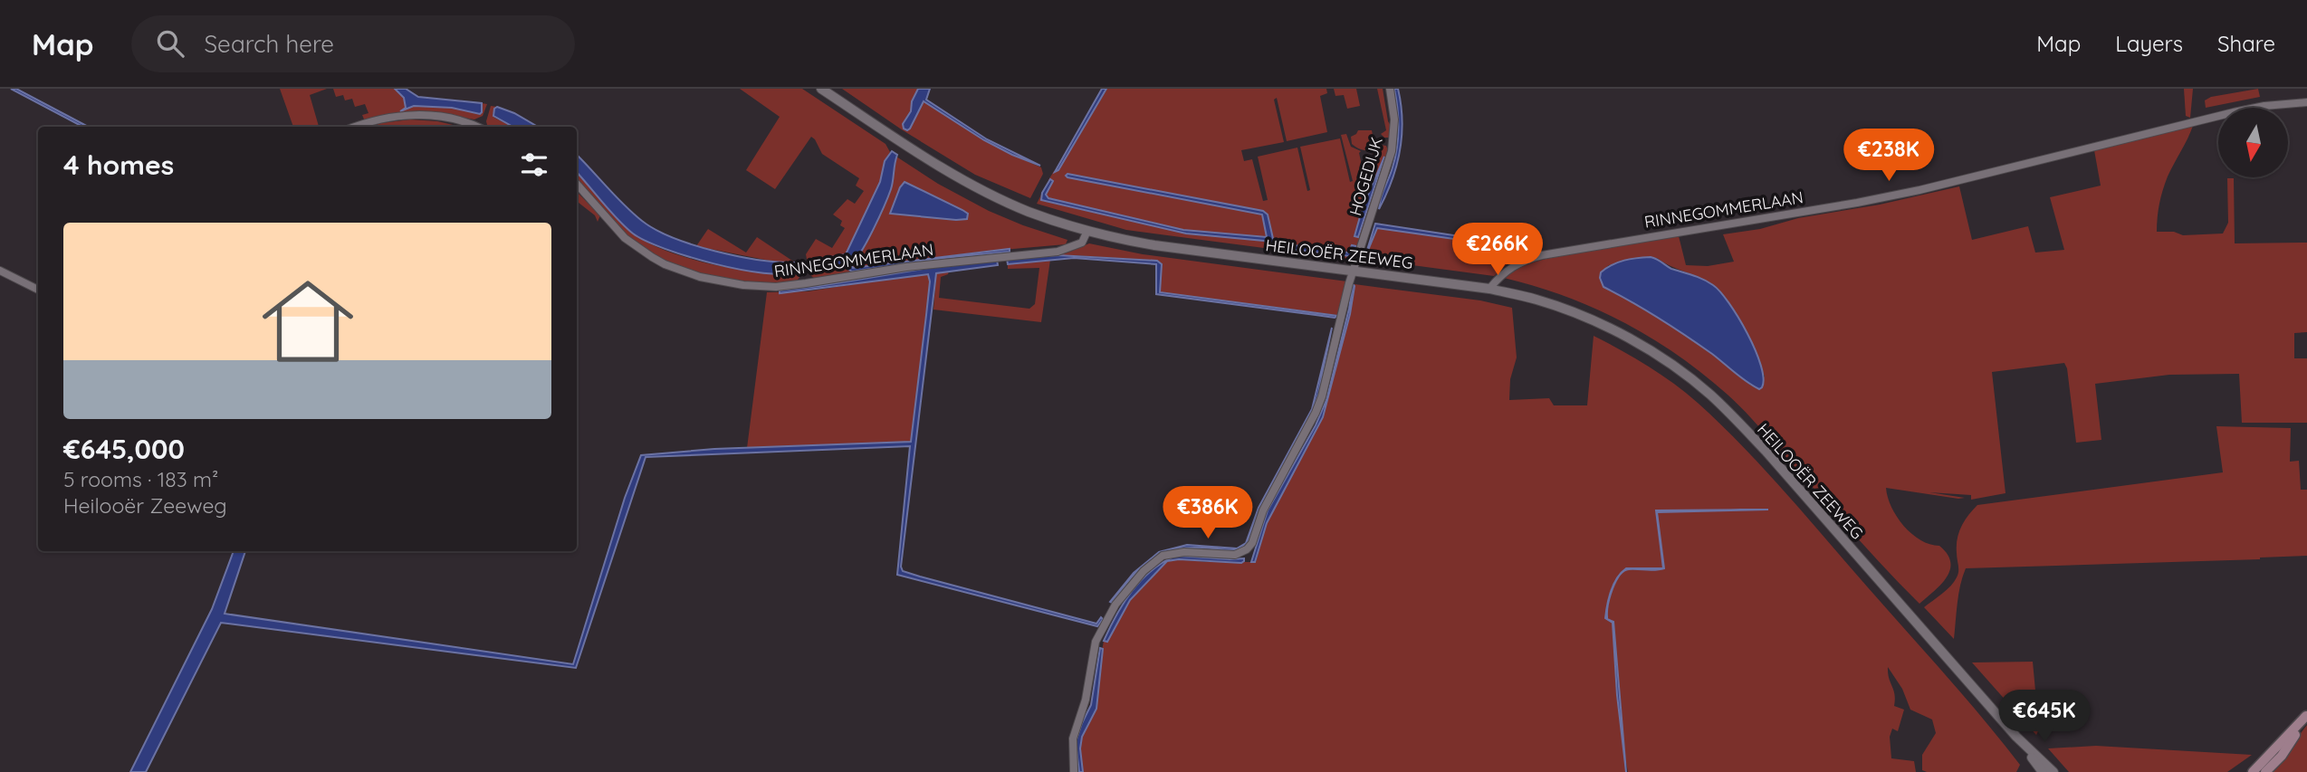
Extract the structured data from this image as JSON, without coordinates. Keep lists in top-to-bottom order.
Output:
{
  "streets": {
    "street": ["HOGEDIJK", "RINNEGOMMERLAAN", "HEILOOËR ZEEWEG"]
  },
  "crossings": [
    ["HOGEDIJK", "HEILOOËR ZEEWEG"],
    ["RINNEGOMMERLAAN", "HEILOOËR ZEEWEG"]
  ],
  "north": "bottom",
  "page": {
    "header": "Map",
    "search": "Search here",
    "nav": ["Map", "Layers", "Share"],
    "heading": "4 homes",
    "price": [
      "€238K",
      "€266K",
      "€386K",
      "€645K"
    ],
    "list": [
      {
        "name": "€645,000",
        "note": "5 rooms · 183 m² · Heilooër Zeeweg"
      }
    ]
  }
}
